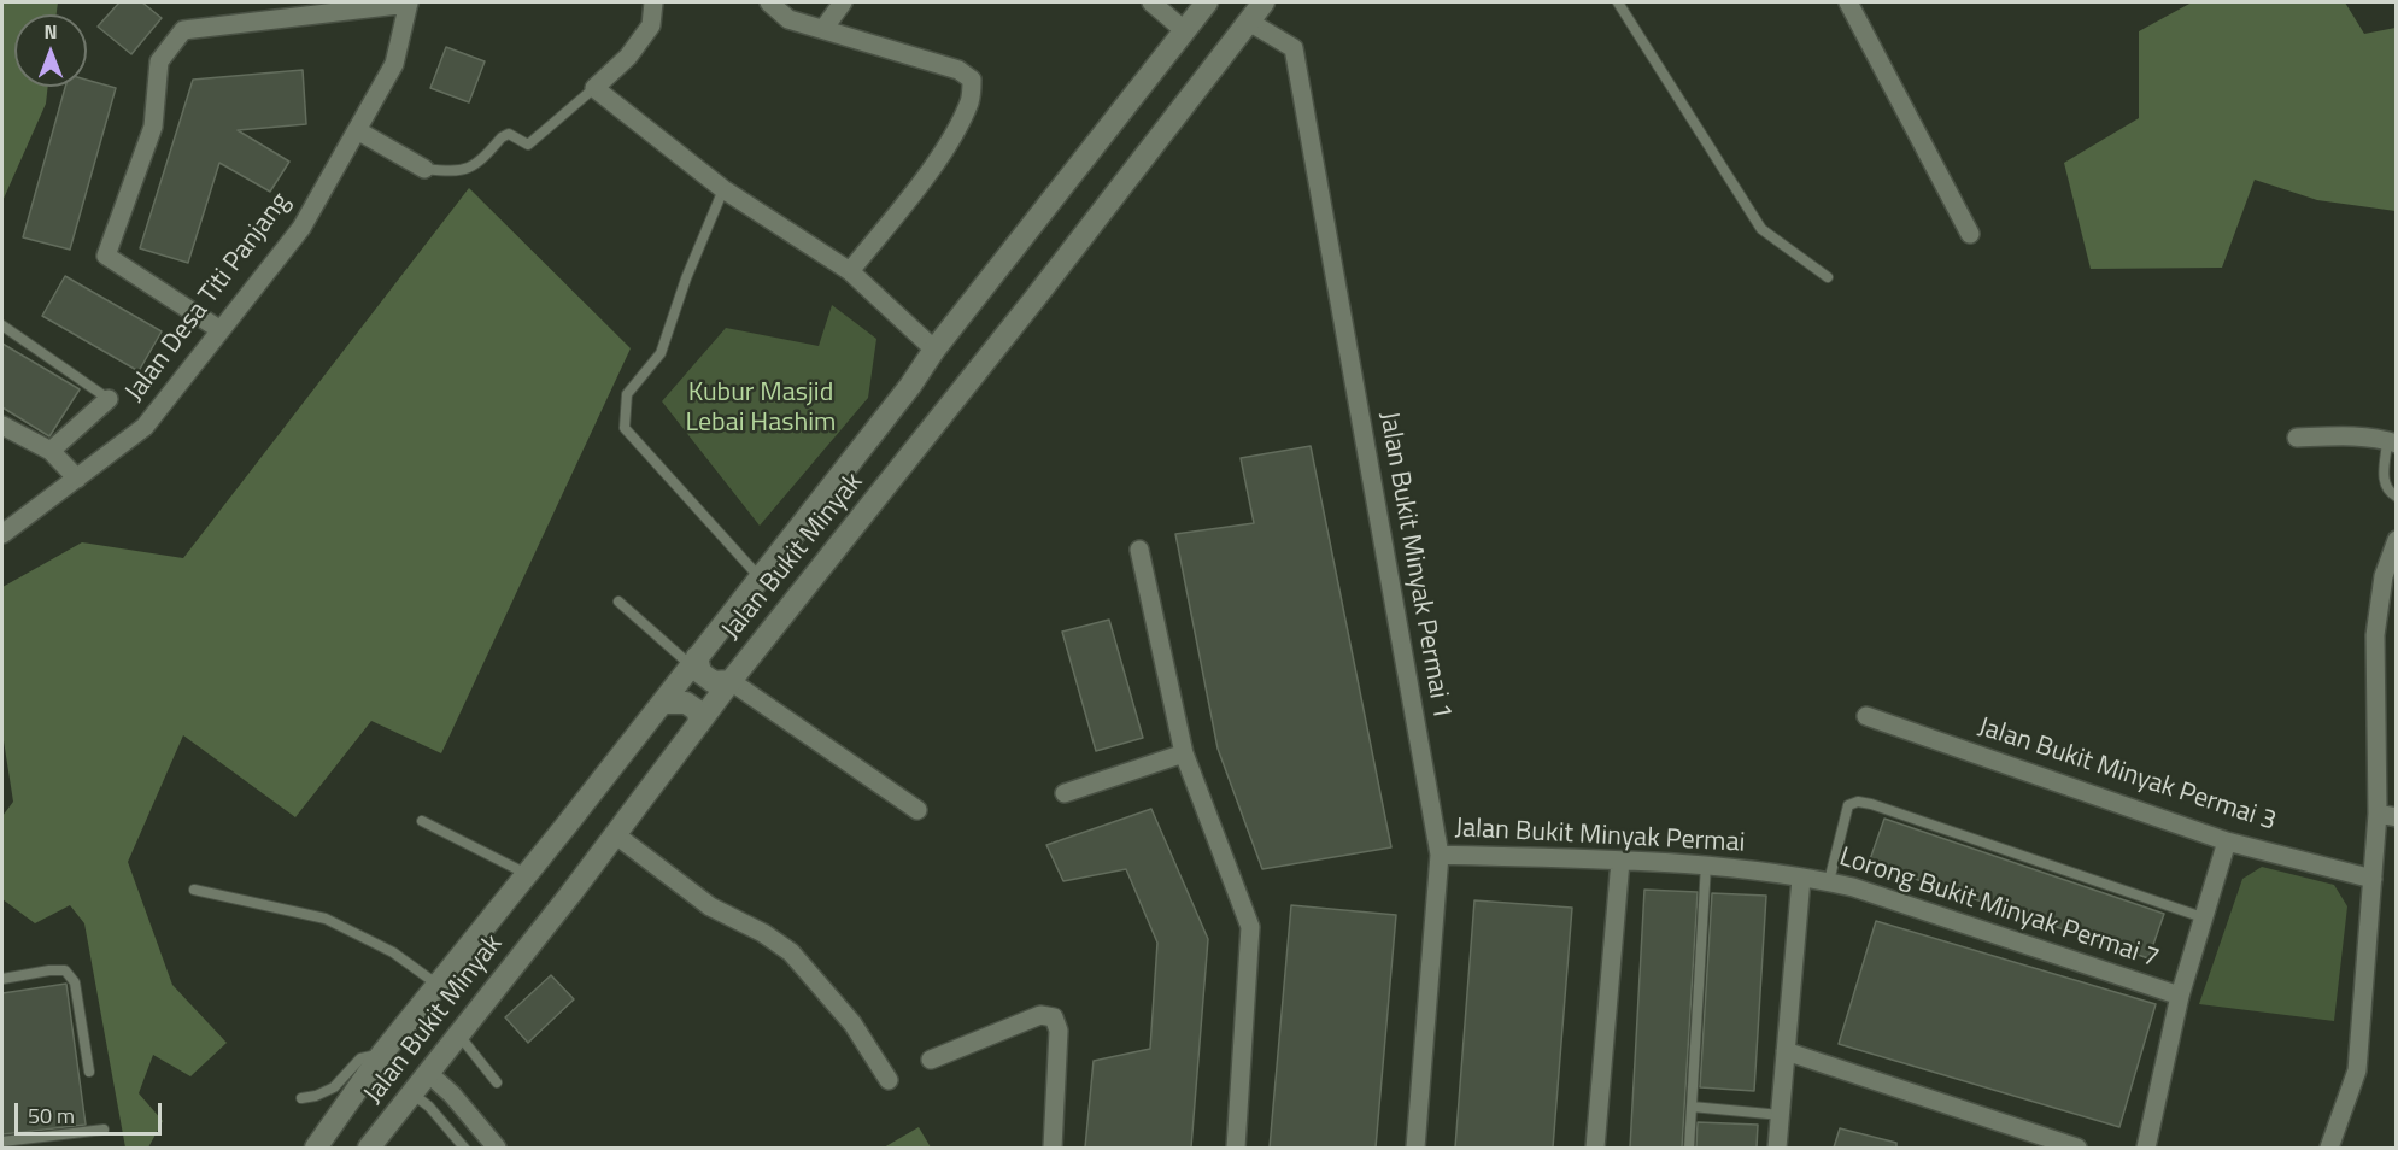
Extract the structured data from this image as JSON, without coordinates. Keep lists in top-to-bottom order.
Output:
{
  "streets": {
    "main road": ["Jalan Bukit Minyak"],
    "street": [
      "Jalan Desa Titi Panjang",
      "Jalan Bukit Minyak Permai 1",
      "Jalan Bukit Minyak Permai 3",
      "Jalan Bukit Minyak Permai",
      "Lorong Bukit Minyak Permai 7"
    ]
  },
  "crossings": [
    ["Jalan Bukit Minyak", "Jalan Bukit Minyak Permai 1"],
    ["Jalan Bukit Minyak Permai 1", "Jalan Bukit Minyak Permai"],
    ["Jalan Bukit Minyak Permai", "Lorong Bukit Minyak Permai 7"]
  ],
  "parks": ["Kubur Masjid Lebai Hashim"],
  "scale_bar": "50 m",
  "north": "top"
}
